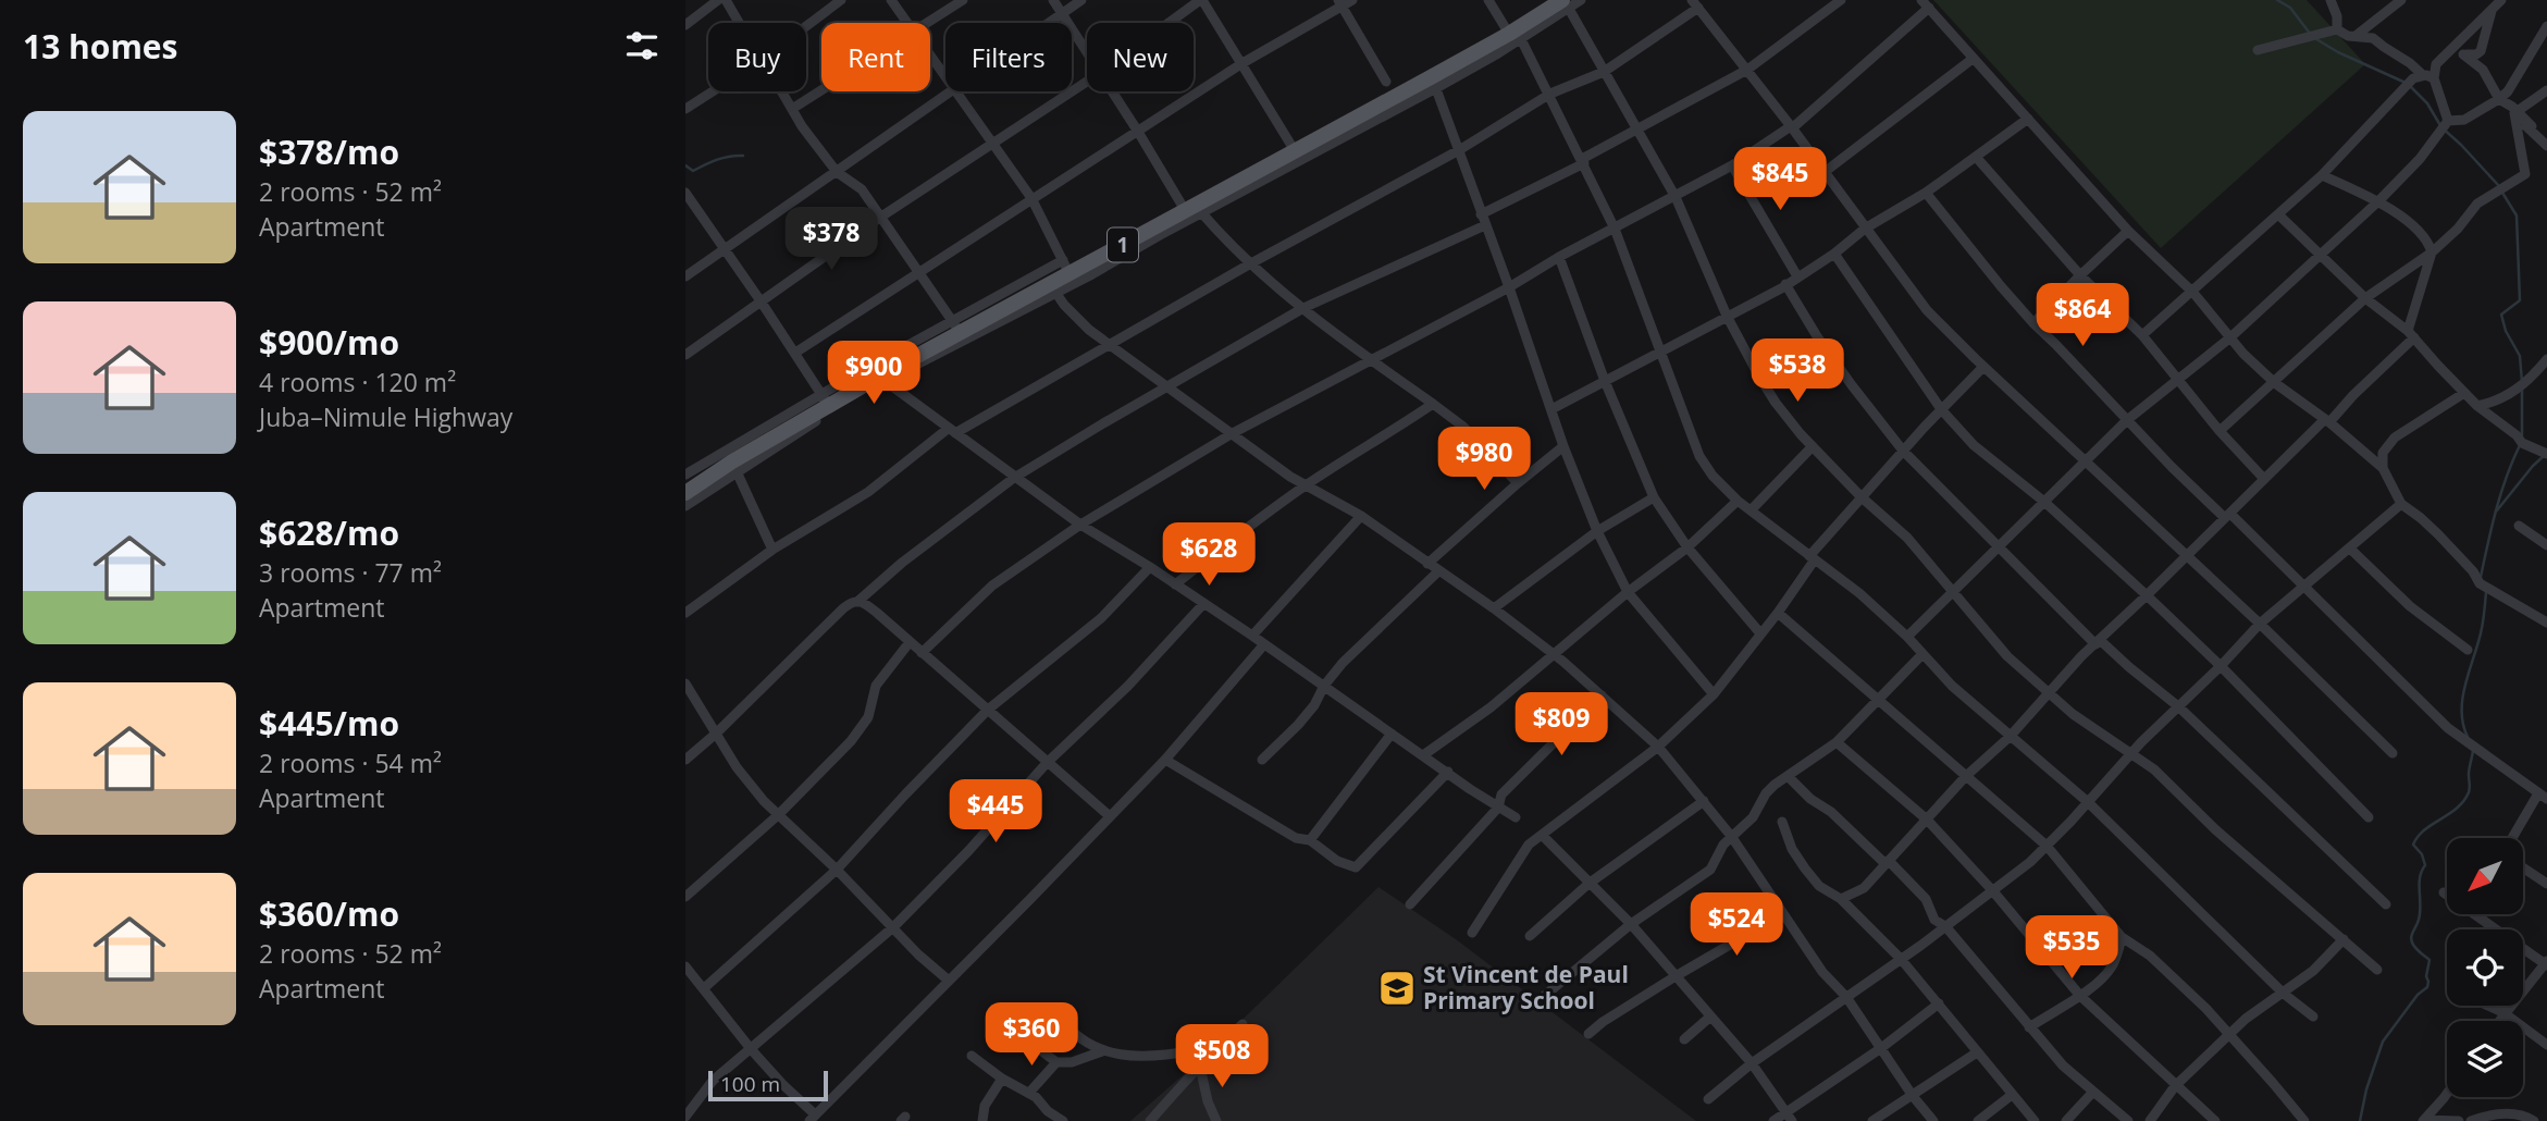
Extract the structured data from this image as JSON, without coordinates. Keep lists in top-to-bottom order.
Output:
{
  "streets": {
    "main road": ["1"]
  },
  "places": {
    "school or university": ["St Vincent de Paul Primary School"]
  },
  "scale_bar": "100 m",
  "north": "bottom left",
  "page": {
    "heading": "13 homes",
    "chip": [
      "Buy",
      "Rent",
      "Filters",
      "New"
    ],
    "list": [
      {
        "name": "$378/mo",
        "note": "2 rooms · 52 m² · Apartment"
      },
      {
        "name": "$900/mo",
        "note": "4 rooms · 120 m² · Juba–Nimule Highway"
      },
      {
        "name": "$628/mo",
        "note": "3 rooms · 77 m² · Apartment"
      },
      {
        "name": "$445/mo",
        "note": "2 rooms · 54 m² · Apartment"
      },
      {
        "name": "$360/mo",
        "note": "2 rooms · 52 m² · Apartment"
      }
    ],
    "price": [
      "$845",
      "$378",
      "$864",
      "$538",
      "$900",
      "$980",
      "$628",
      "$809",
      "$445",
      "$524",
      "$535",
      "$360",
      "$508"
    ],
    "scale": "100 m"
  }
}
